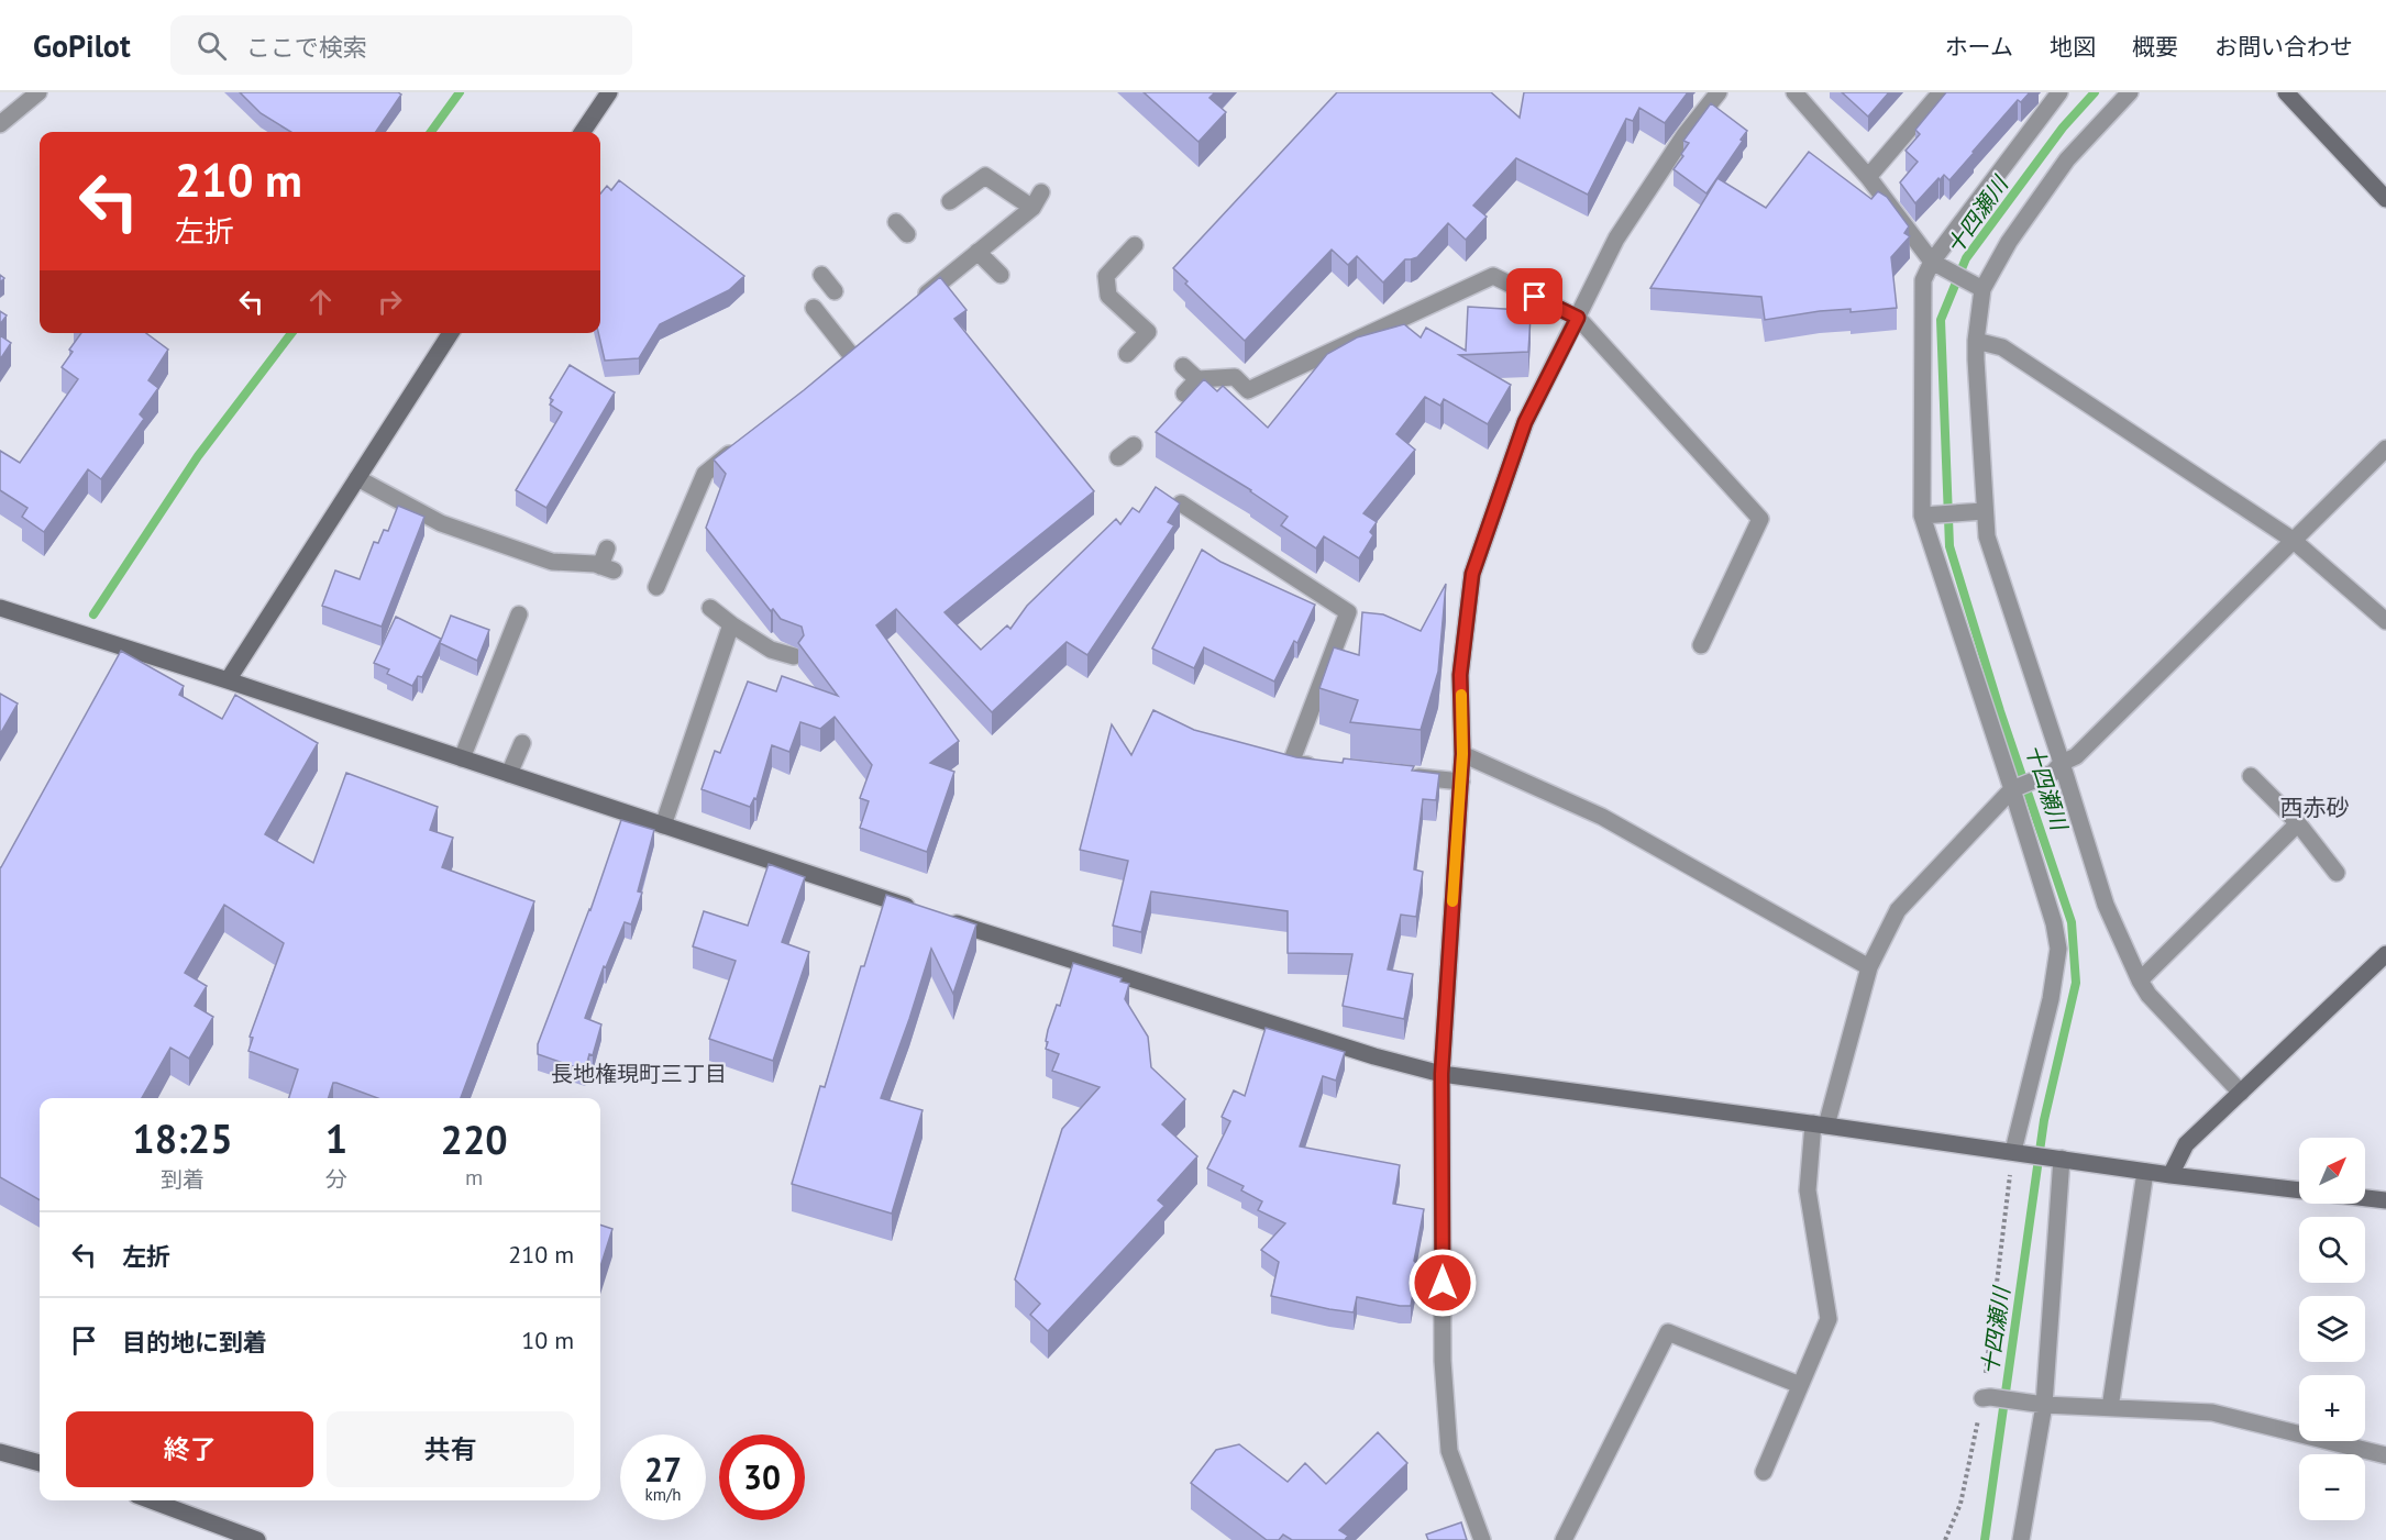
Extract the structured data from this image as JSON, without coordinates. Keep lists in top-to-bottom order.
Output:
{
  "districts": ["西赤砂", "長地権現町三丁目"],
  "water": ["十四瀬川"],
  "north": "top right",
  "page": {
    "header": "GoPilot",
    "search": "ここで検索",
    "nav": [
      "ホーム",
      "地図",
      "概要",
      "お問い合わせ"
    ],
    "turn": ["210 m", "左折"],
    "eta": [
      "18:25",
      "到着",
      "1",
      "分",
      "220",
      "m"
    ],
    "map_buttons": ["+", "−"],
    "list": [
      {
        "name": "左折",
        "value": "210 m"
      },
      {
        "name": "目的地に到着",
        "value": "10 m"
      }
    ],
    "buttons": ["終了", "共有"],
    "speed": "27 km/h",
    "limit": "30"
  }
}
